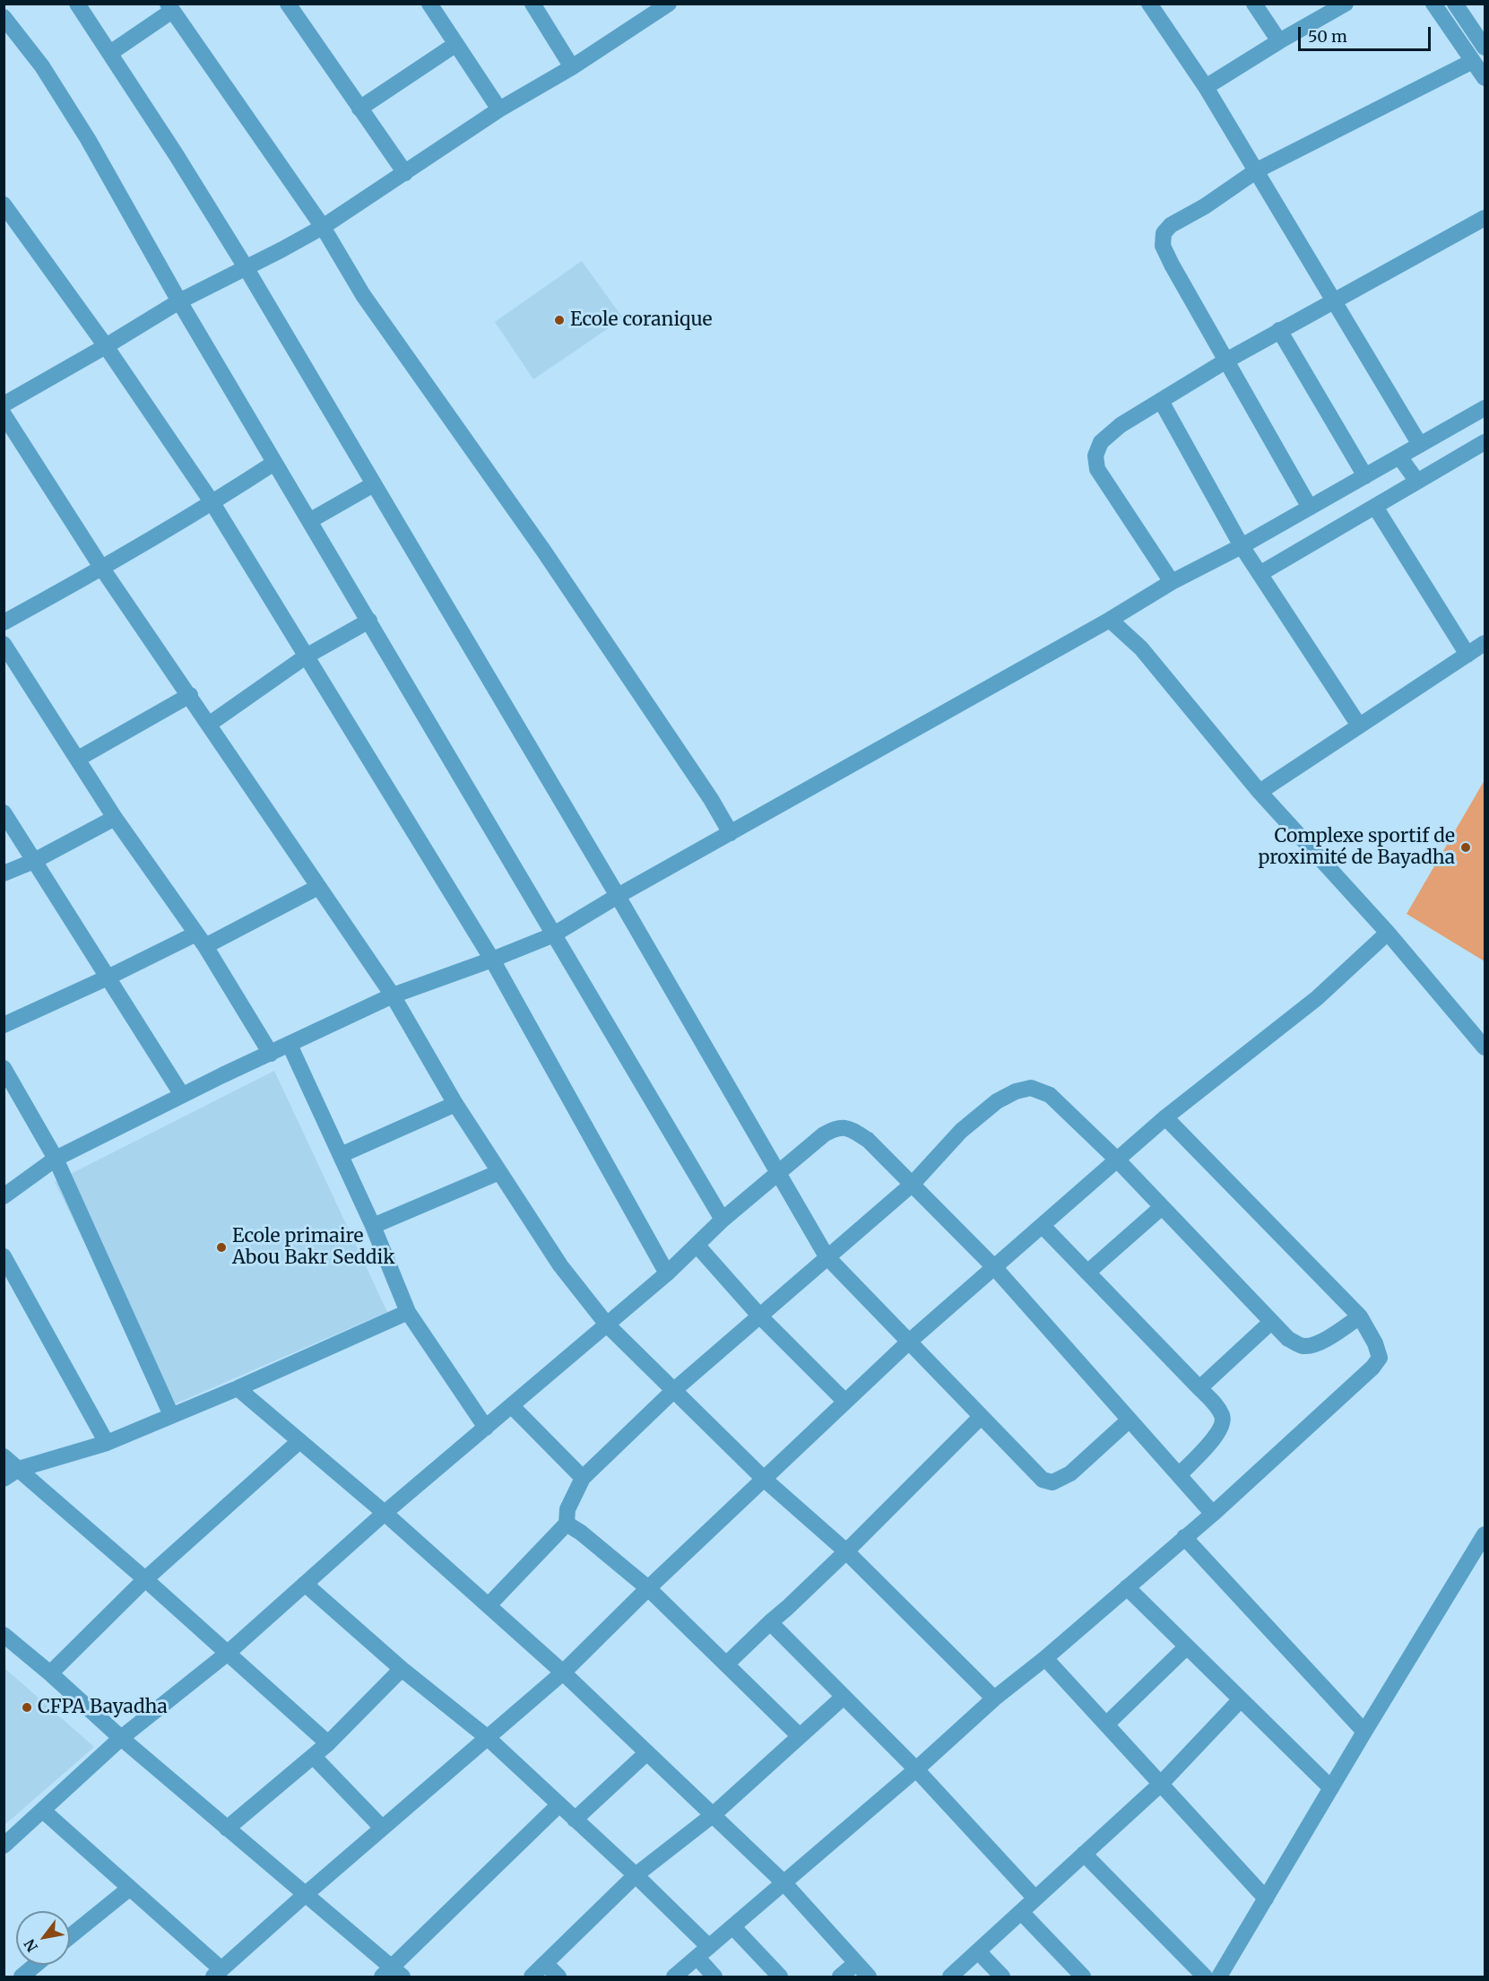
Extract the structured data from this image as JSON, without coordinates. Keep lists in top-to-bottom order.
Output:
{
  "places": [
    "Ecole coranique",
    "Complexe sportif de proximité de Bayadha",
    "Ecole primaire Abou Bakr Seddik",
    "CFPA Bayadha"
  ],
  "scale_bar": "50 m",
  "north": "bottom left"
}
